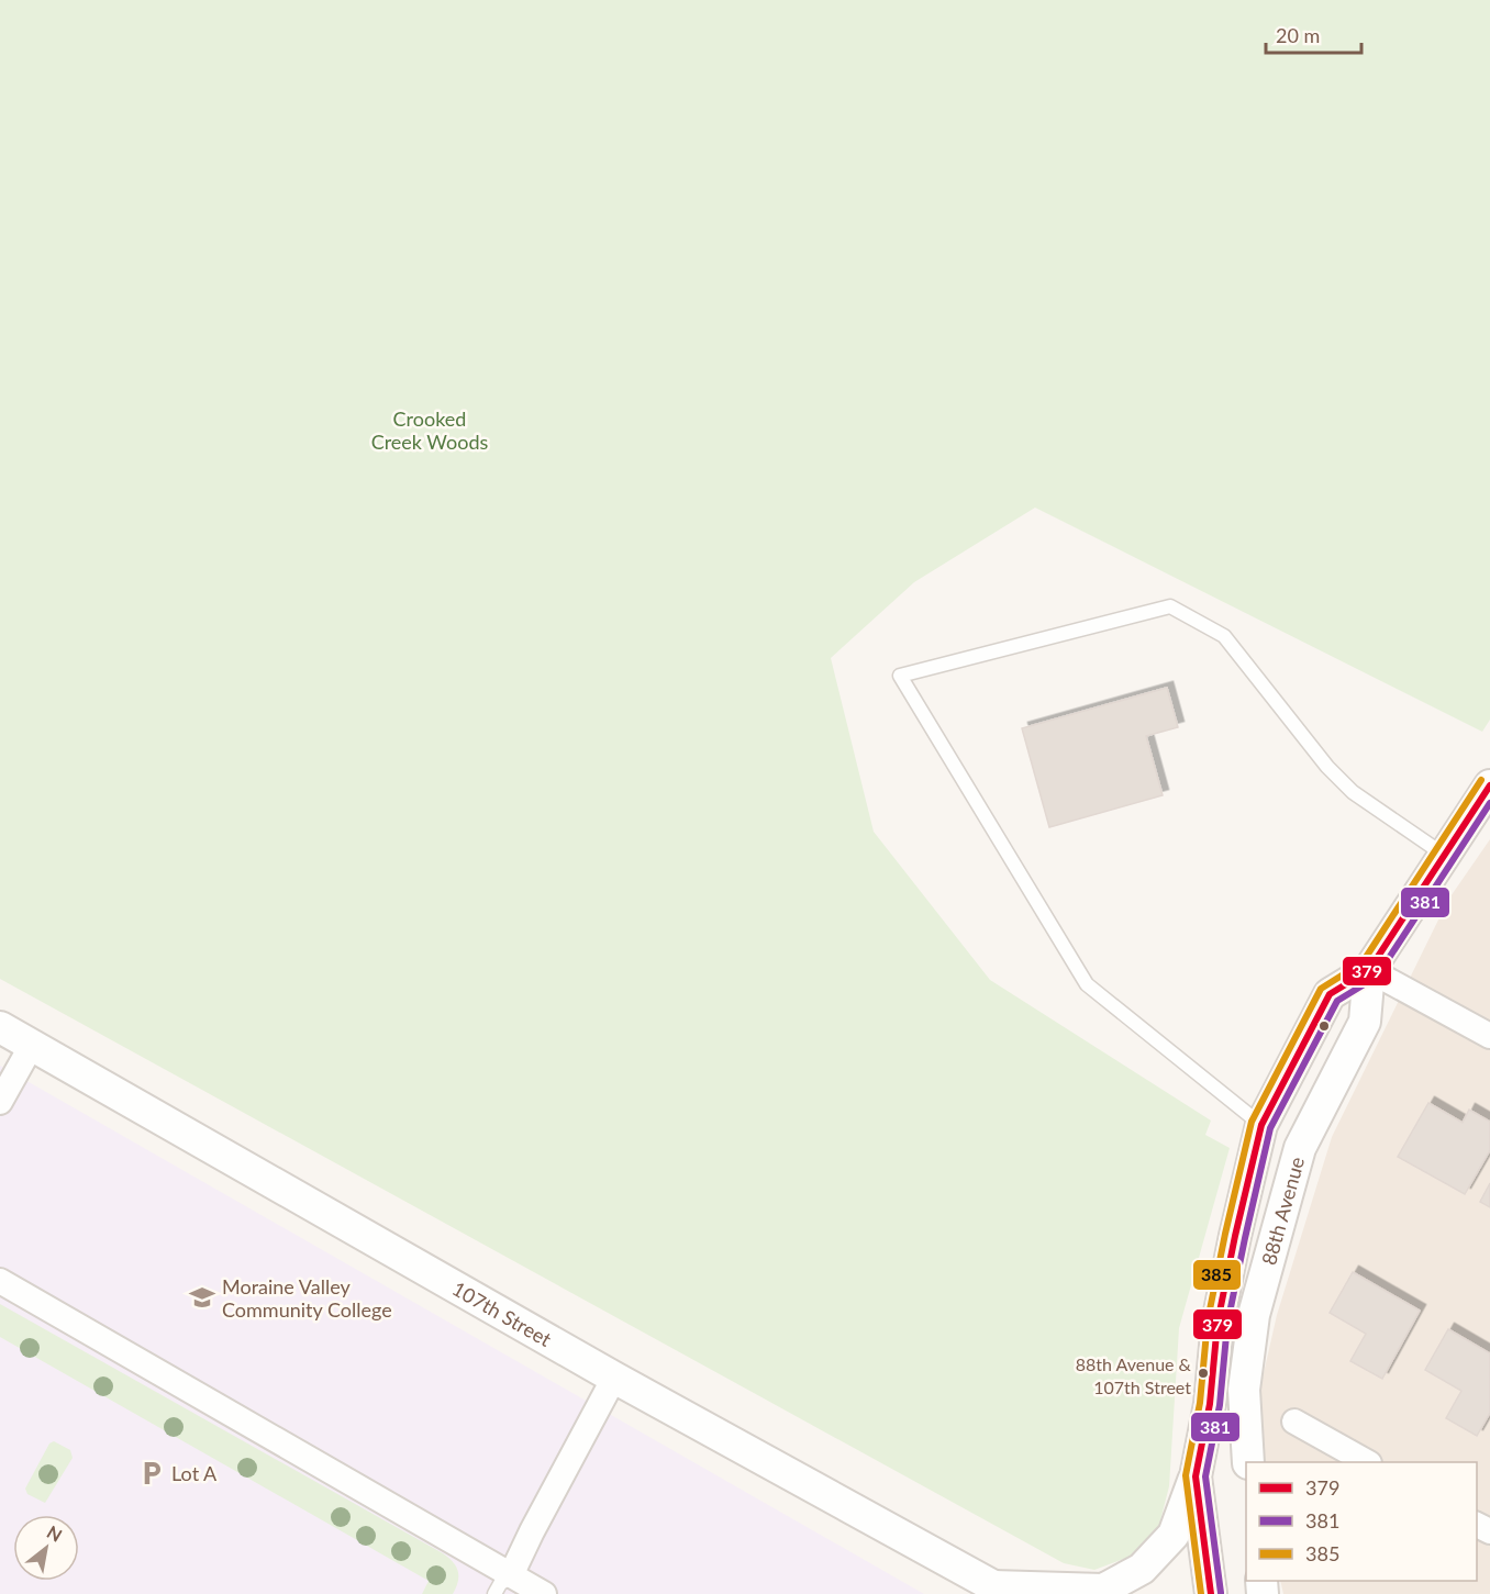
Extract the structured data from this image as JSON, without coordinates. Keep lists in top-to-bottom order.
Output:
{
  "streets": {
    "street": ["88th Avenue", "107th Street"]
  },
  "parks": ["Crooked Creek Woods"],
  "places": {
    "school or university": ["Moraine Valley Community College"],
    "other": ["88th Avenue & 107th Street"],
    "parking": ["Lot A"]
  },
  "lines": ["transit line 385", "transit line 379", "transit line 381"],
  "legend": ["379", "381", "385"],
  "scale_bar": "20 m",
  "north": "top right"
}
